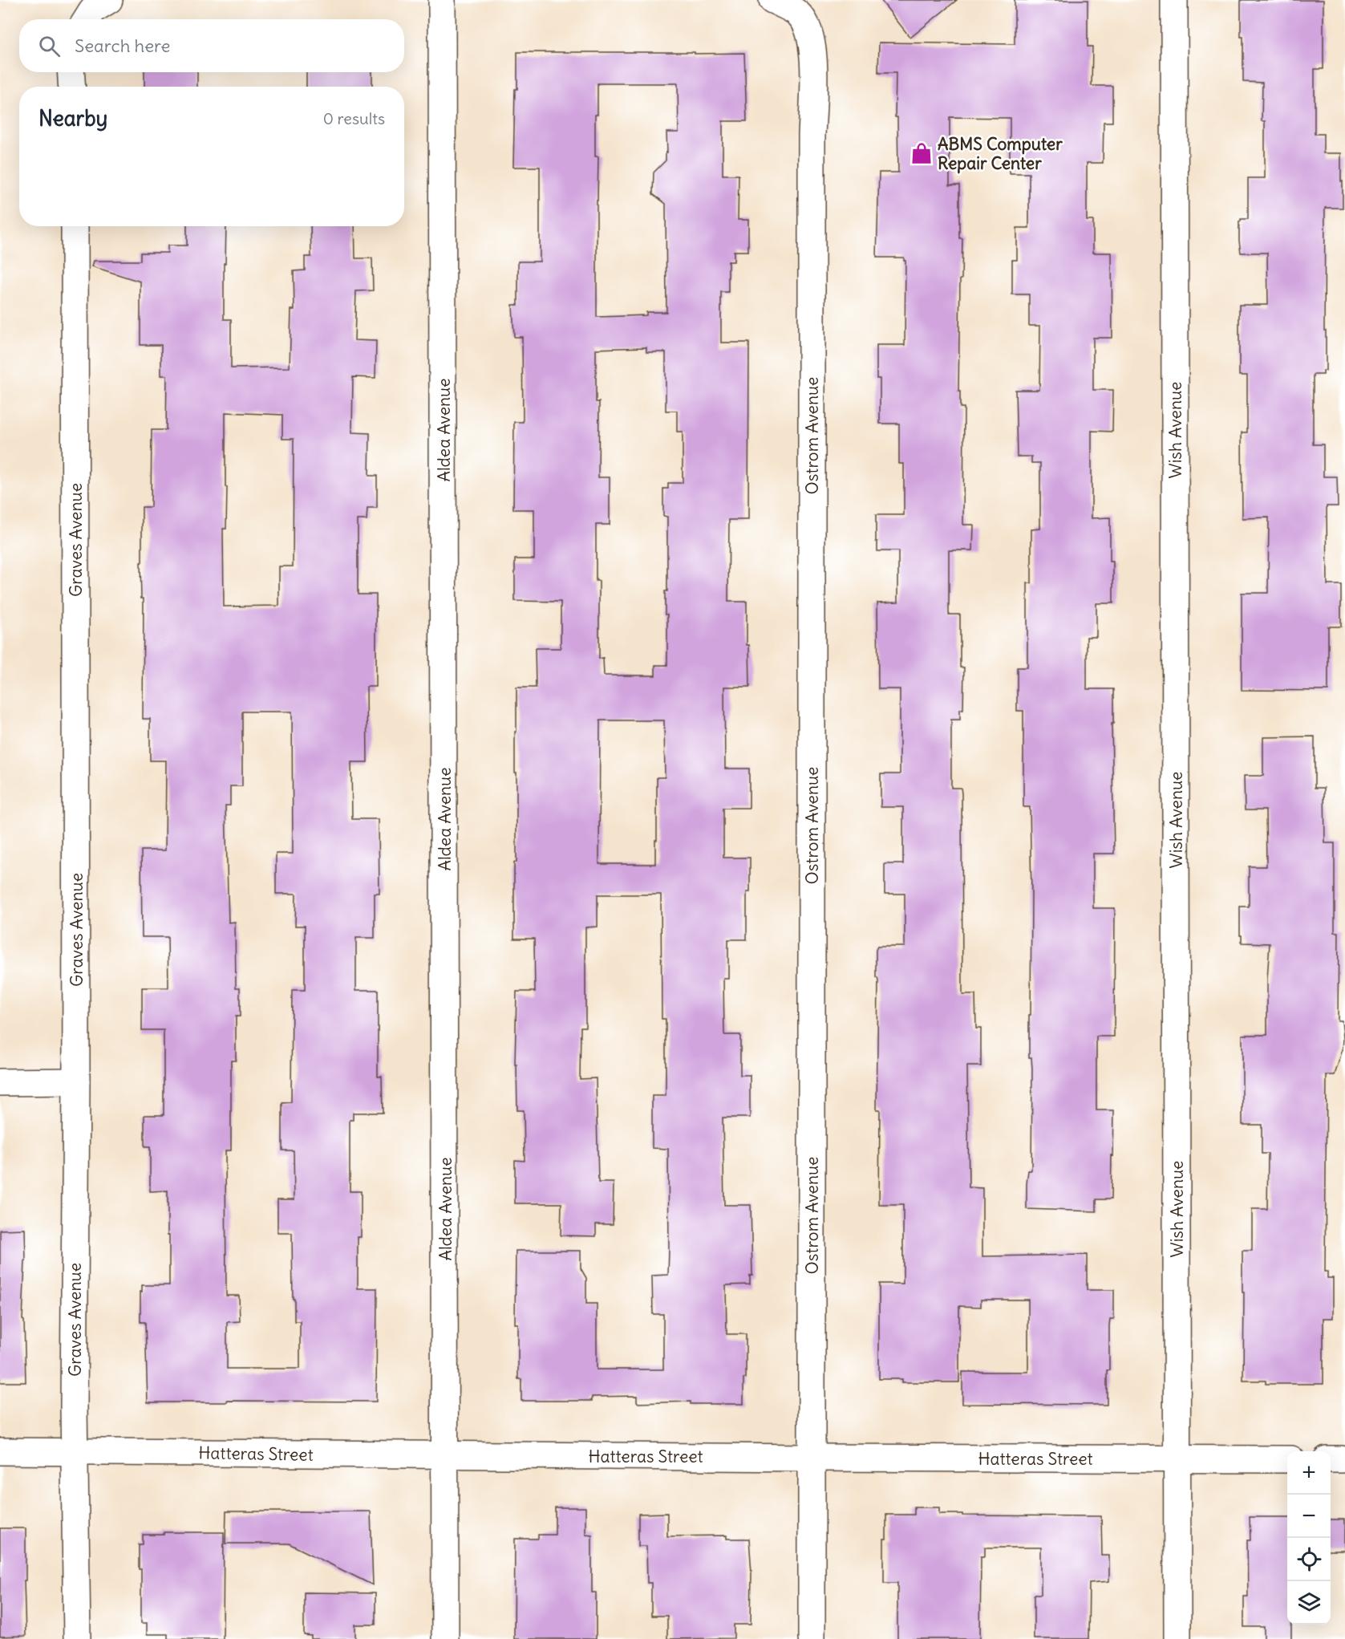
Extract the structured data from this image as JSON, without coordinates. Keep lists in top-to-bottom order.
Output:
{
  "streets": {
    "street": [
      "Aldea Avenue",
      "Wish Avenue",
      "Ostrom Avenue",
      "Graves Avenue",
      "Hatteras Street"
    ]
  },
  "crossings": [
    ["Aldea Avenue", "Hatteras Street"],
    ["Wish Avenue", "Hatteras Street"],
    ["Ostrom Avenue", "Hatteras Street"],
    ["Graves Avenue", "Hatteras Street"]
  ],
  "places": {
    "shop": ["ABMS Computer Repair Center"]
  },
  "page": {
    "search": "Search here",
    "heading": ["Nearby", "0 results"],
    "map_buttons": ["+", "−"]
  }
}
